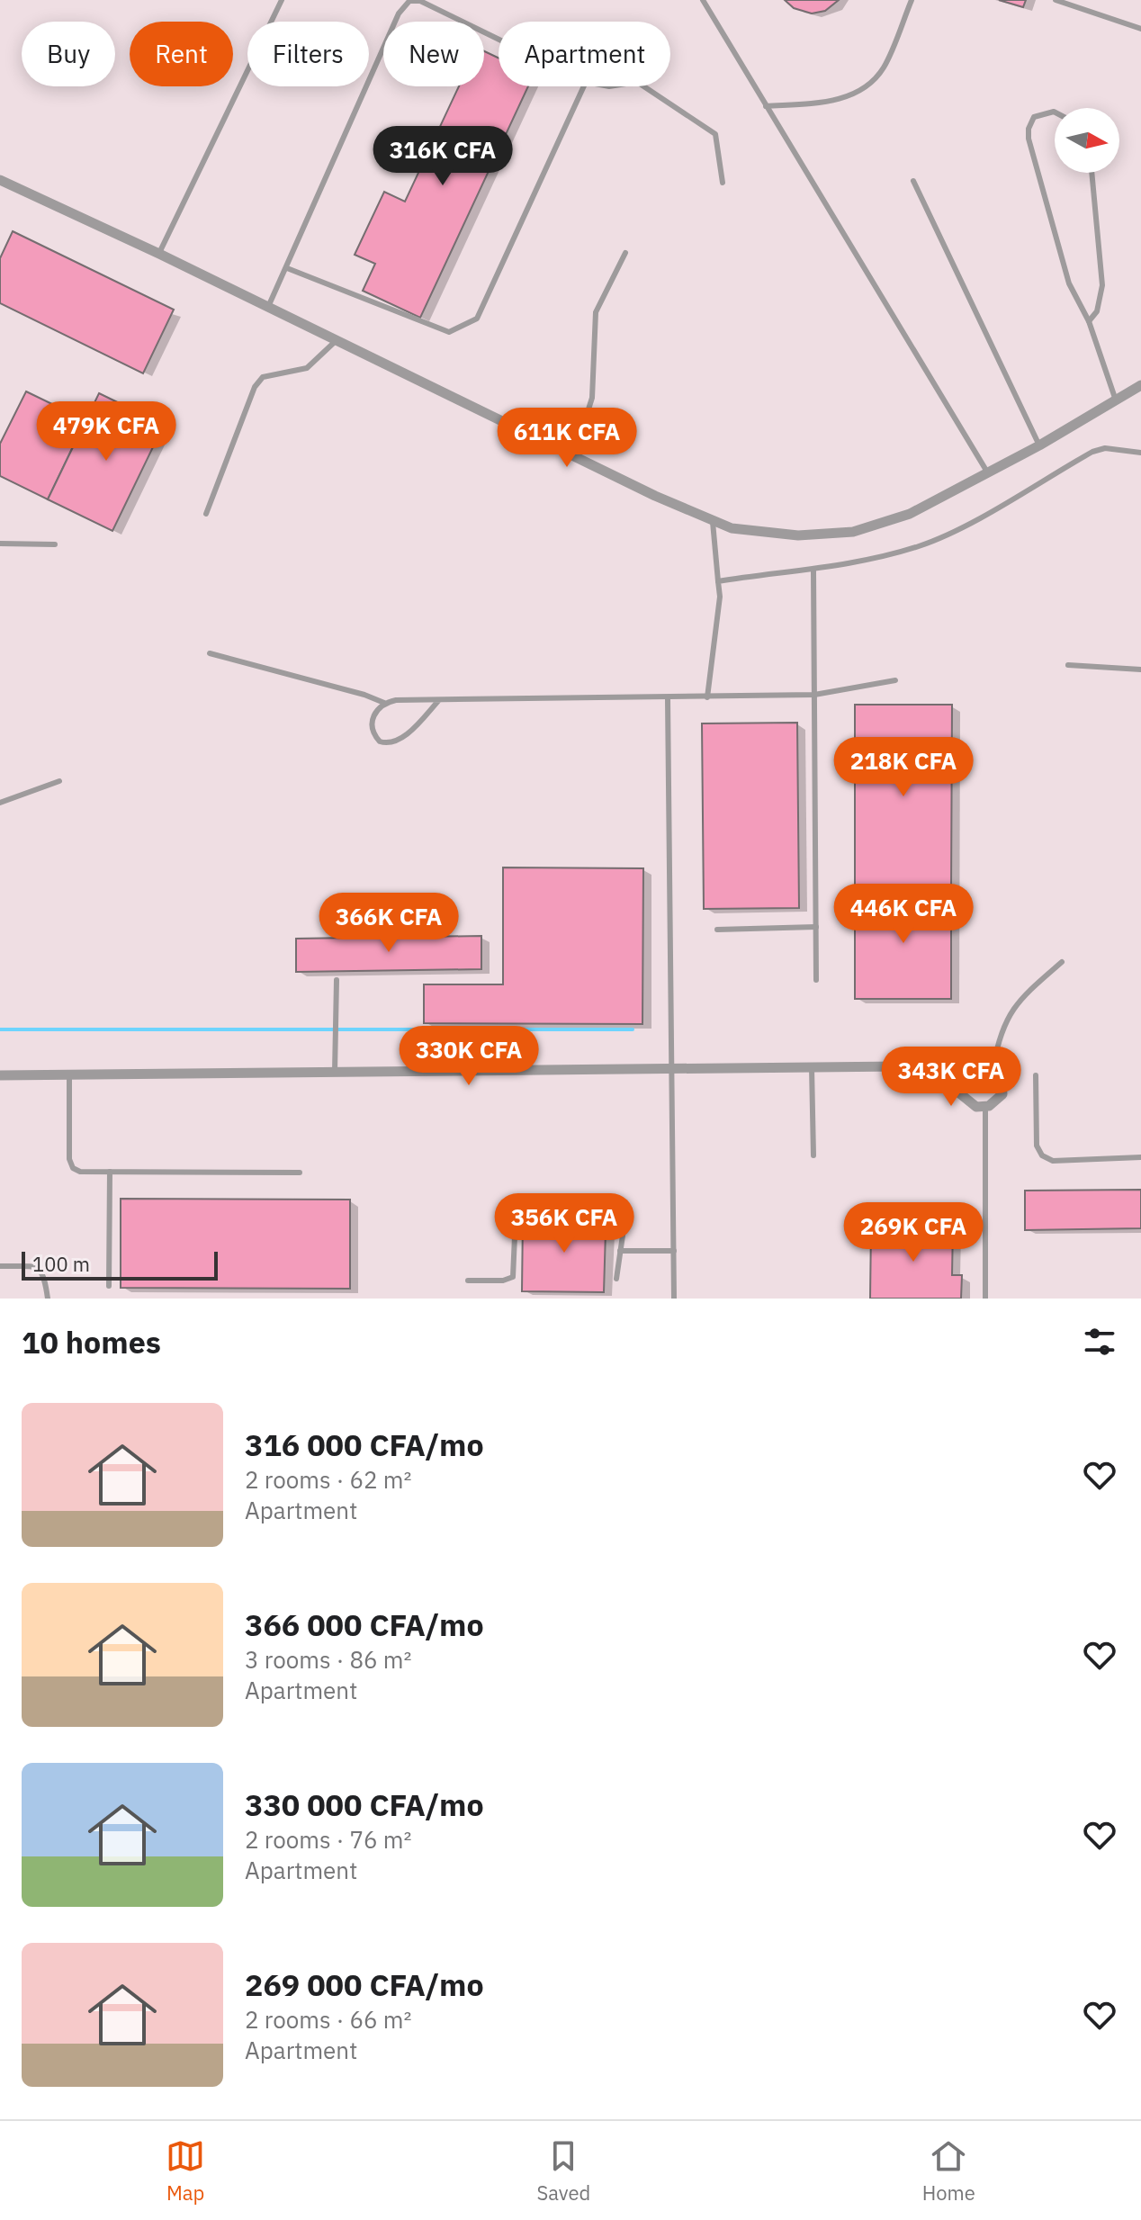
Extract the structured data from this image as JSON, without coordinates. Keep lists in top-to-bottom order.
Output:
{
  "scale_bar": "100 m",
  "north": "right",
  "page": {
    "chip": [
      "Buy",
      "Rent",
      "Filters",
      "New",
      "Apartment"
    ],
    "price": [
      "316K CFA",
      "479K CFA",
      "611K CFA",
      "218K CFA",
      "446K CFA",
      "366K CFA",
      "330K CFA",
      "343K CFA",
      "356K CFA",
      "269K CFA"
    ],
    "scale": "100 m",
    "heading": "10 homes",
    "list": [
      {
        "name": "316 000 CFA/mo",
        "note": "2 rooms · 62 m² · Apartment"
      },
      {
        "name": "366 000 CFA/mo",
        "note": "3 rooms · 86 m² · Apartment"
      },
      {
        "name": "330 000 CFA/mo",
        "note": "2 rooms · 76 m² · Apartment"
      },
      {
        "name": "269 000 CFA/mo",
        "note": "2 rooms · 66 m² · Apartment"
      }
    ],
    "tabs": ["Map", "Saved", "Home"]
  }
}
